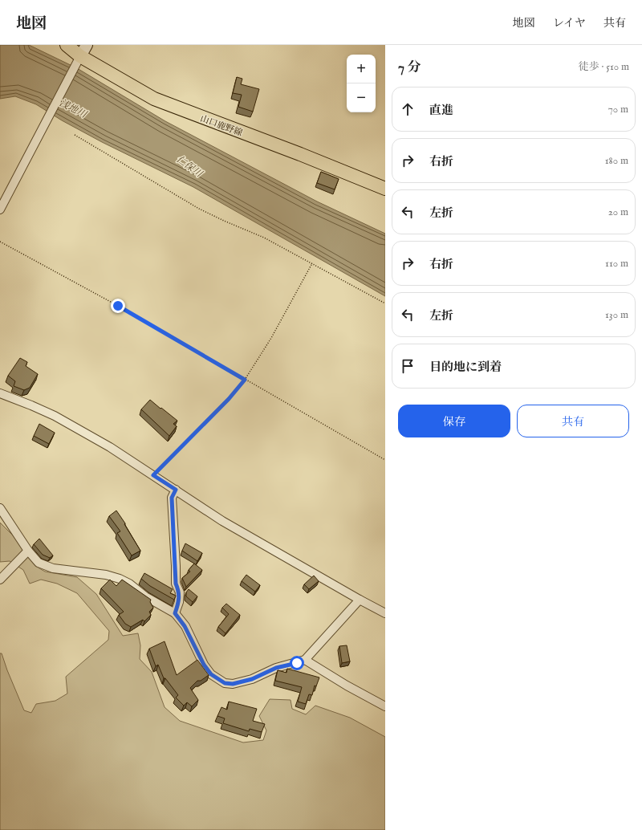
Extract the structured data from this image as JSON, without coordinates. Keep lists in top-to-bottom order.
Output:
{
  "streets": {
    "main road": ["山口鹿野線"]
  },
  "water": ["浅地川", "仁保川"],
  "page": {
    "header": "地図",
    "nav": ["地図", "レイヤ", "共有"],
    "heading": ["7 分", "徒歩 · 510 m"],
    "map_buttons": ["+", "−"],
    "list": [
      ["直進", "70 m"],
      ["右折", "180 m"],
      ["左折", "20 m"],
      ["右折", "110 m"],
      ["左折", "130 m"],
      "目的地に到着"
    ],
    "buttons": ["保存", "共有"]
  }
}
